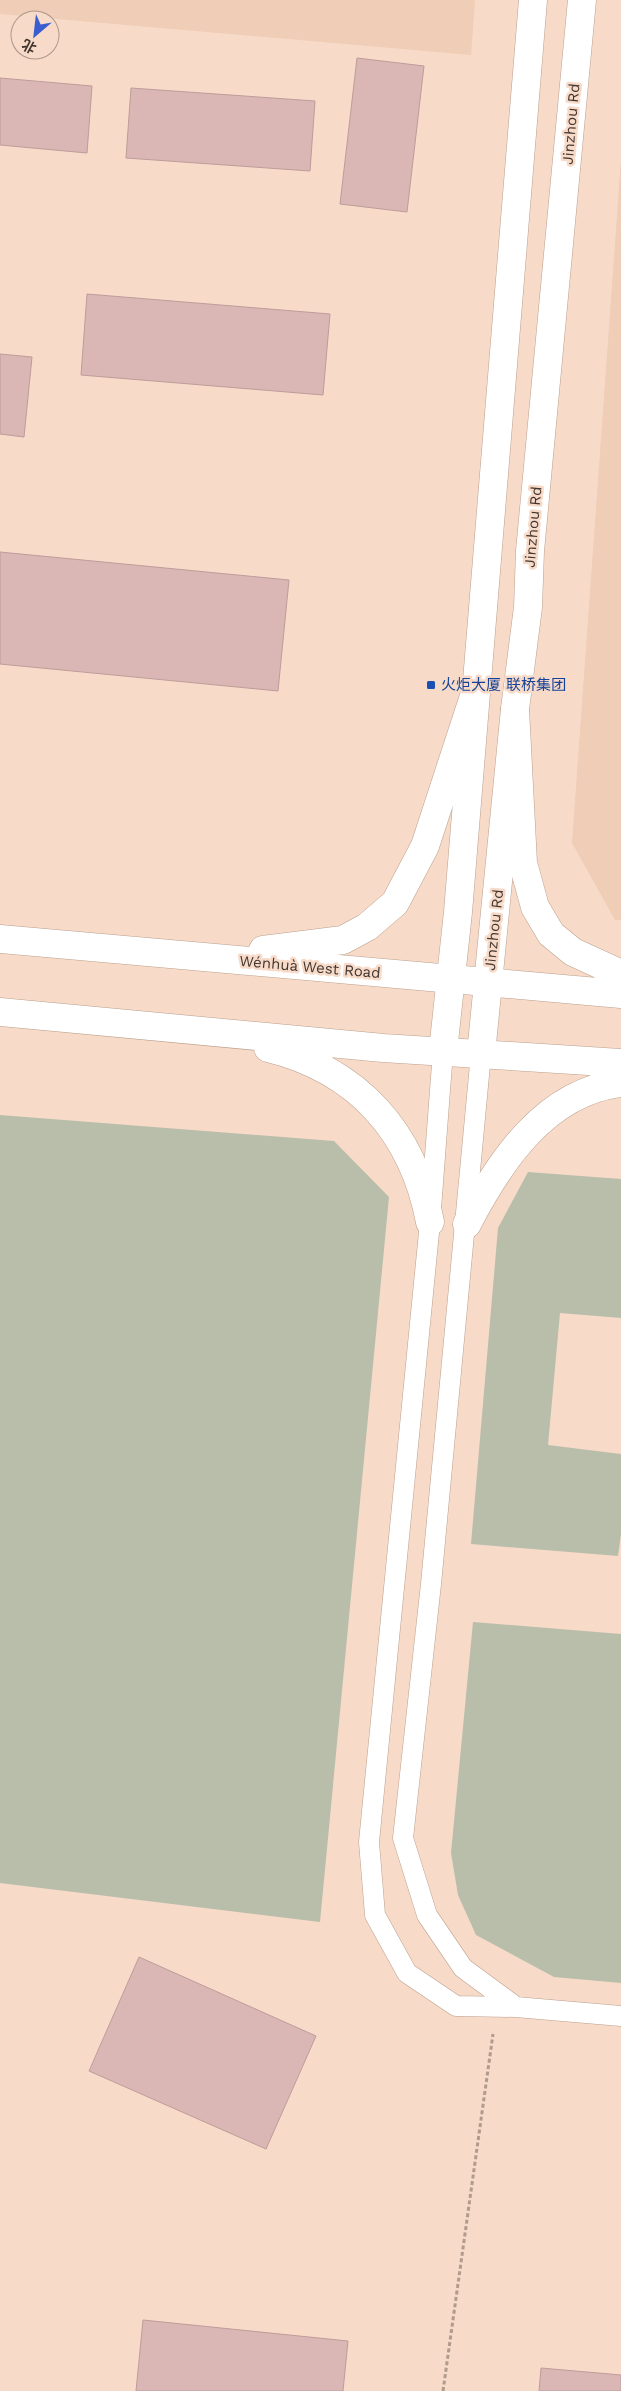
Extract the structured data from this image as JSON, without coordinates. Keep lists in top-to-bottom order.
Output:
{
  "streets": {
    "main road": ["Jinzhou Rd", "Wénhuà West Road"]
  },
  "crossings": [
    ["Jinzhou Rd", "Wénhuà West Road"]
  ],
  "places": {
    "transit": ["火炬大厦 联桥集团"]
  },
  "north": "bottom left"
}
